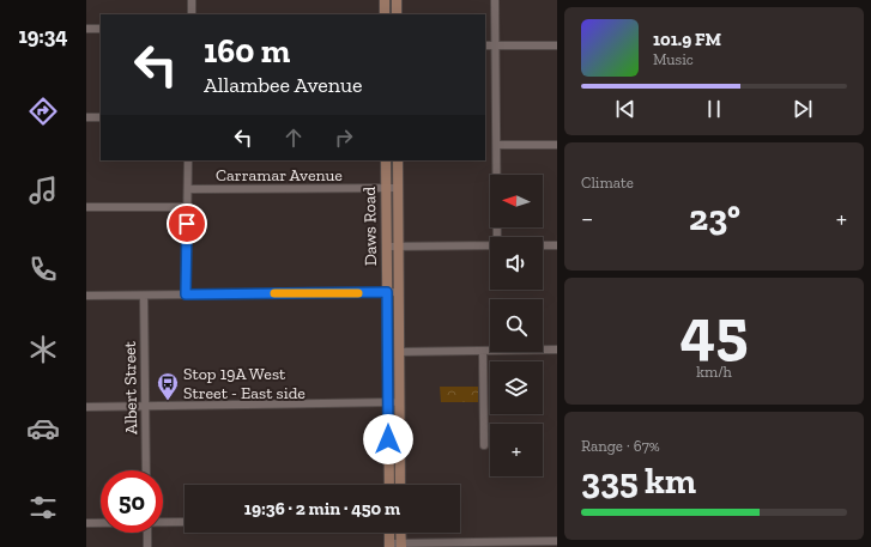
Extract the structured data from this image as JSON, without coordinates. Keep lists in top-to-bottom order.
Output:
{
  "streets": {
    "main road": ["Daws Road"],
    "street": ["Carramar Avenue", "Albert Street"]
  },
  "crossings": [
    ["Carramar Avenue", "Daws Road"]
  ],
  "places": {
    "bus stop": ["Stop 19A West Street - East side"]
  },
  "north": "left",
  "page": {
    "tabs": "19:34",
    "turn": ["160 m", "Allambee Avenue"],
    "song": ["101.9 FM", "Music"],
    "tile": [
      "Climate",
      ["45", "km/h"],
      ["Range · 67%", "335 km"]
    ],
    "map_buttons": "+",
    "heat": ["−", "23°", "+"],
    "limit": "50",
    "trip": "19:36 · 2 min · 450 m"
  }
}
